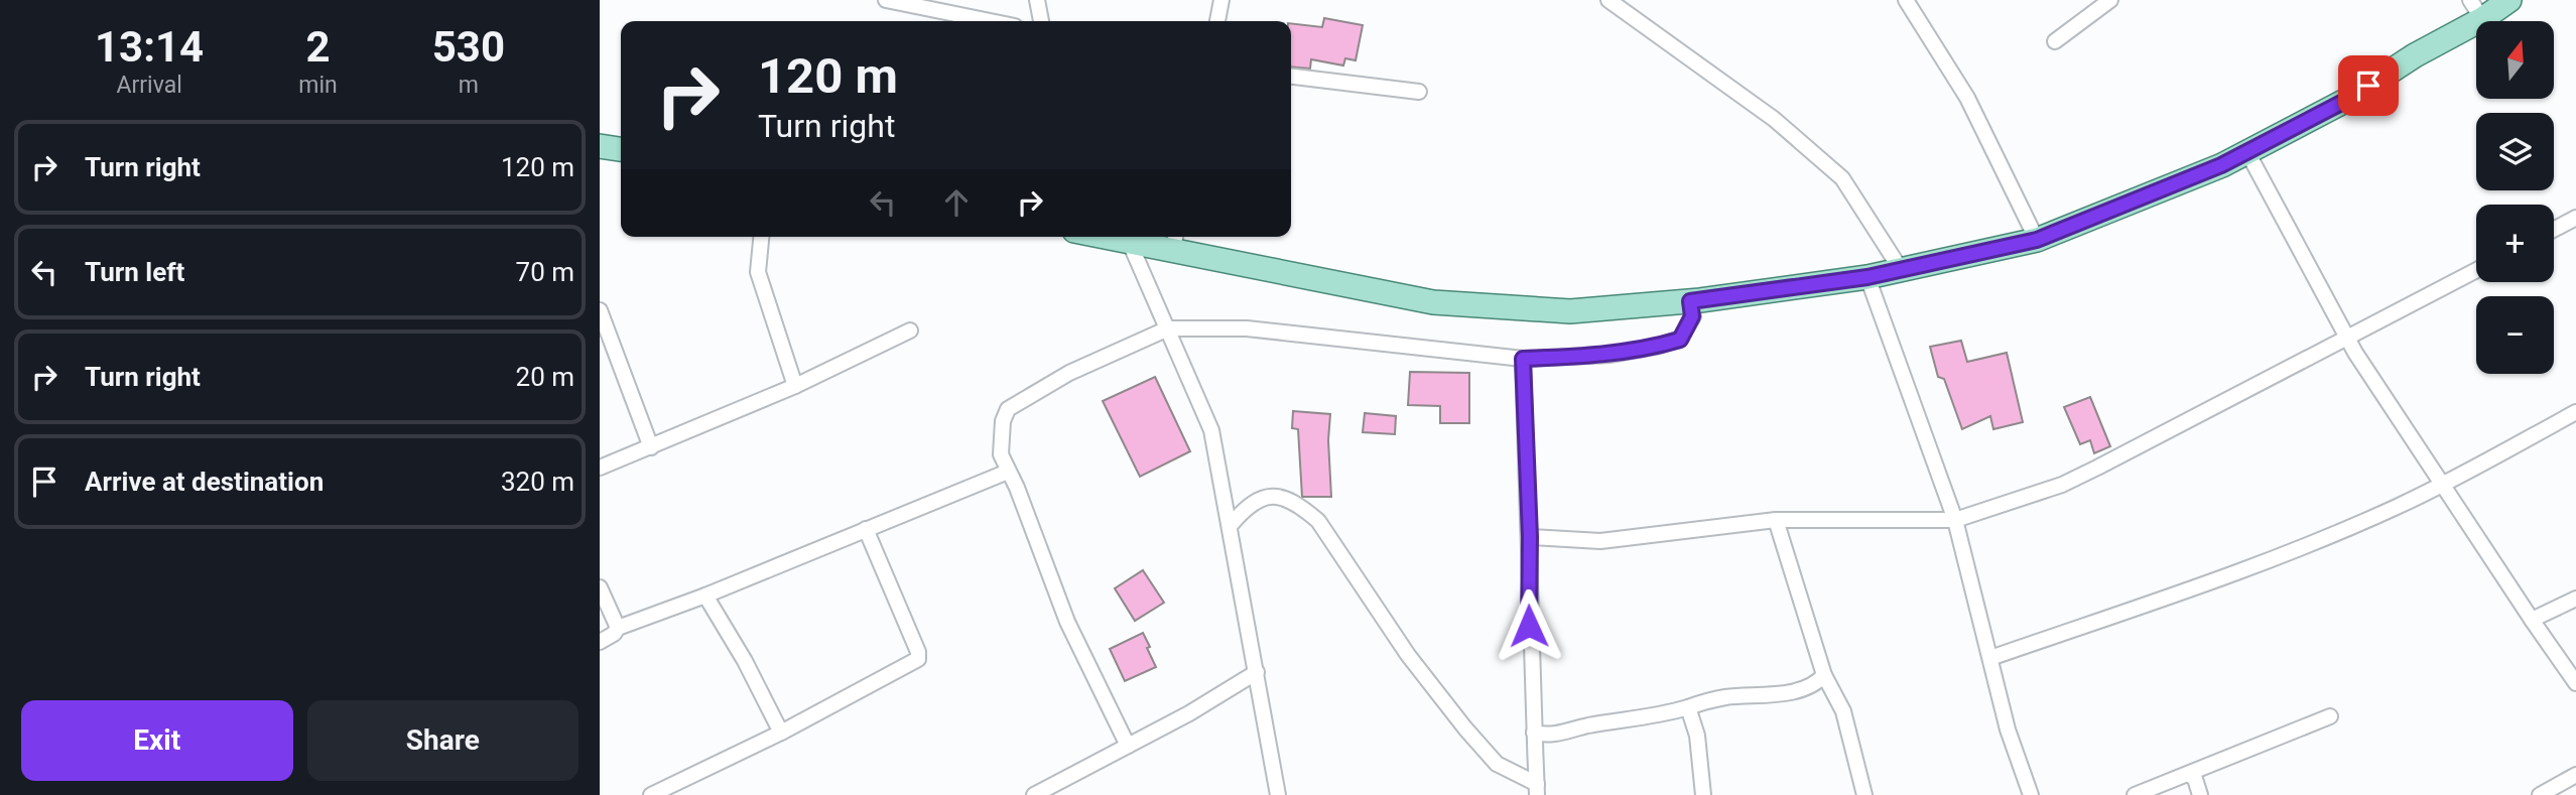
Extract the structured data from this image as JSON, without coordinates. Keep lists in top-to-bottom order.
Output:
{
  "north": "top",
  "page": {
    "eta": [
      "13:14",
      "Arrival",
      "2",
      "min",
      "530",
      "m"
    ],
    "map_buttons": ["+", "−"],
    "turn": ["120 m", "Turn right"],
    "list": [
      {
        "name": "Turn right",
        "value": "120 m"
      },
      {
        "name": "Turn left",
        "value": "70 m"
      },
      {
        "name": "Turn right",
        "value": "20 m"
      },
      {
        "name": "Arrive at destination",
        "value": "320 m"
      }
    ],
    "buttons": ["Exit", "Share"]
  }
}
